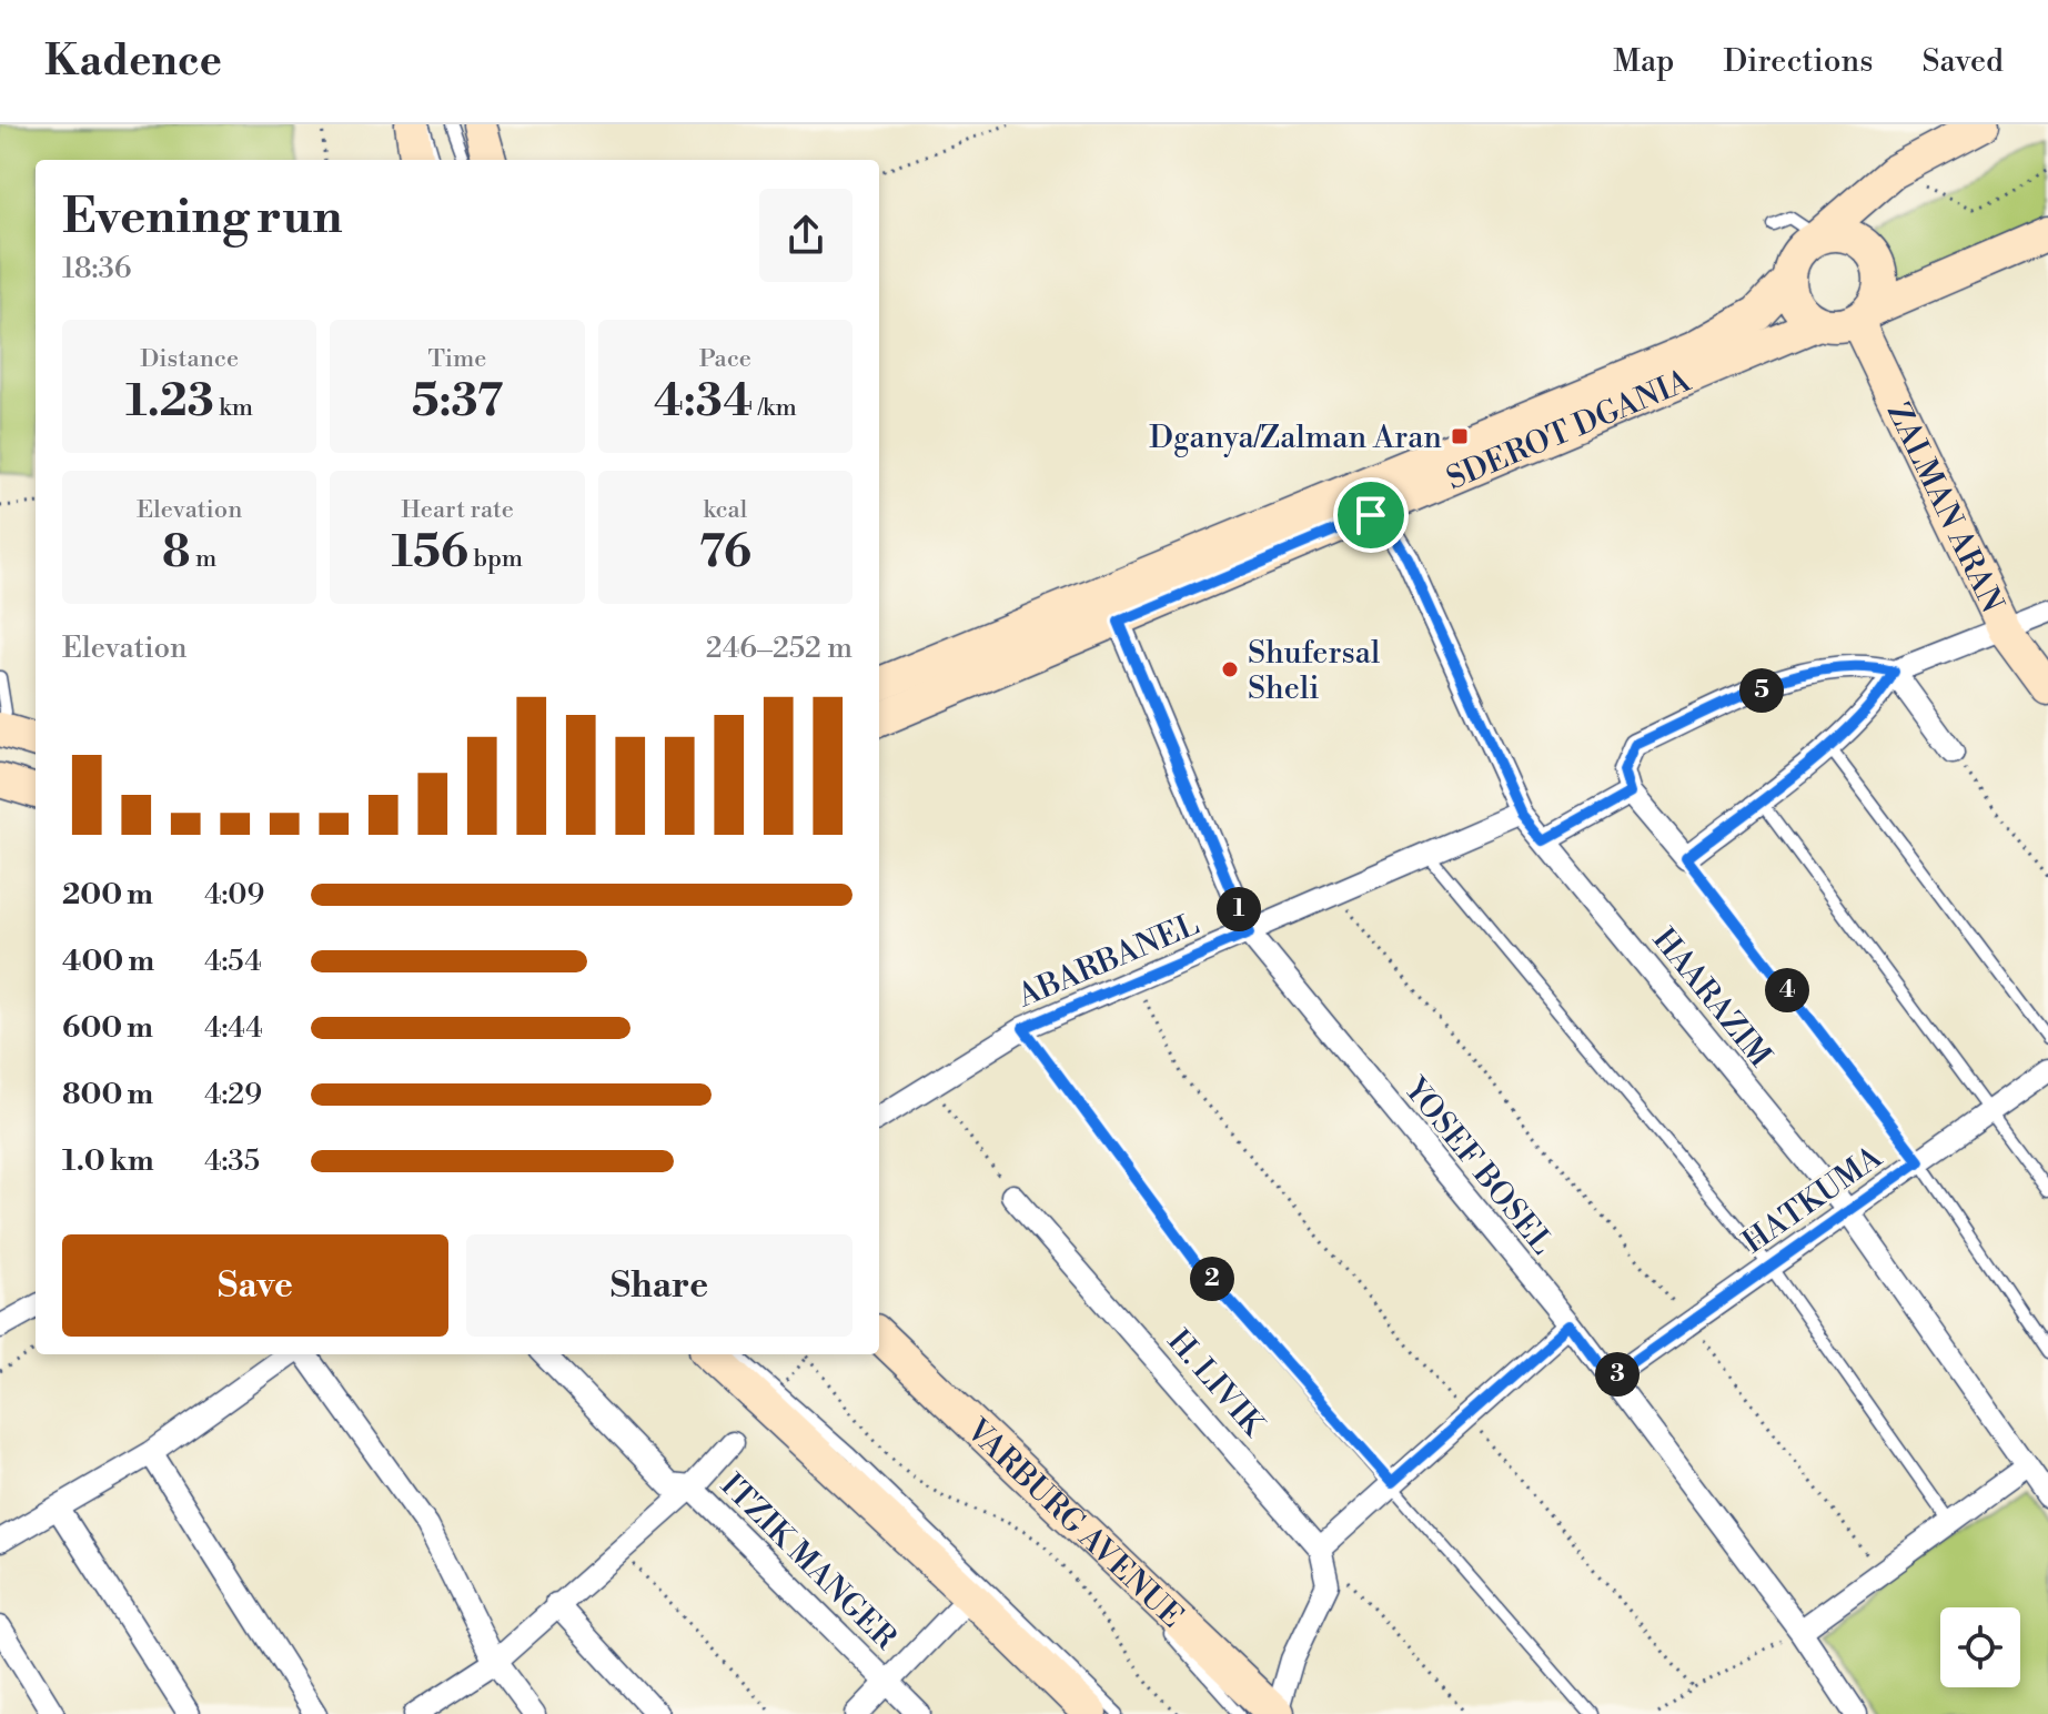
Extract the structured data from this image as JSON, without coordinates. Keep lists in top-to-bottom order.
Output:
{
  "streets": {
    "street": [
      "SDEROT DGANIA",
      "ZALMAN ARAN",
      "ABARBANEL",
      "HAARAZIM",
      "YOSEF BOSEL",
      "HATKUMA",
      "H. LIVIK",
      "VARBURG AVENUE",
      "ITZIK MANGER"
    ]
  },
  "crossings": [
    ["SDEROT DGANIA", "ZALMAN ARAN"],
    ["SDEROT DGANIA", "HAARAZIM"],
    ["SDEROT DGANIA", "YOSEF BOSEL"],
    ["ABARBANEL", "HAARAZIM"],
    ["ABARBANEL", "YOSEF BOSEL"],
    ["HAARAZIM", "HATKUMA"],
    ["YOSEF BOSEL", "HATKUMA"]
  ],
  "places": {
    "transit": ["Dganya/Zalman Aran"],
    "other": ["Shufersal Sheli"]
  },
  "page": {
    "header": "Kadence",
    "nav": ["Map", "Directions", "Saved"],
    "heading": ["Evening run", "18:36"],
    "stats": [
      ["Distance", "1.23 km"],
      ["Time", "5:37"],
      ["Pace", "4:34 /km"],
      ["Elevation", "8 m"],
      ["Heart rate", "156 bpm"],
      ["kcal", "76"]
    ],
    "chart": ["Elevation", "246–252 m"],
    "pins": [
      "5",
      "1",
      "4",
      "2",
      "3"
    ],
    "list": [
      {
        "name": "200 m",
        "note": "4:09"
      },
      {
        "name": "400 m",
        "note": "4:54"
      },
      {
        "name": "600 m",
        "note": "4:44"
      },
      {
        "name": "800 m",
        "note": "4:29"
      },
      {
        "name": "1.0 km",
        "note": "4:35"
      }
    ],
    "buttons": ["Save", "Share"]
  }
}
